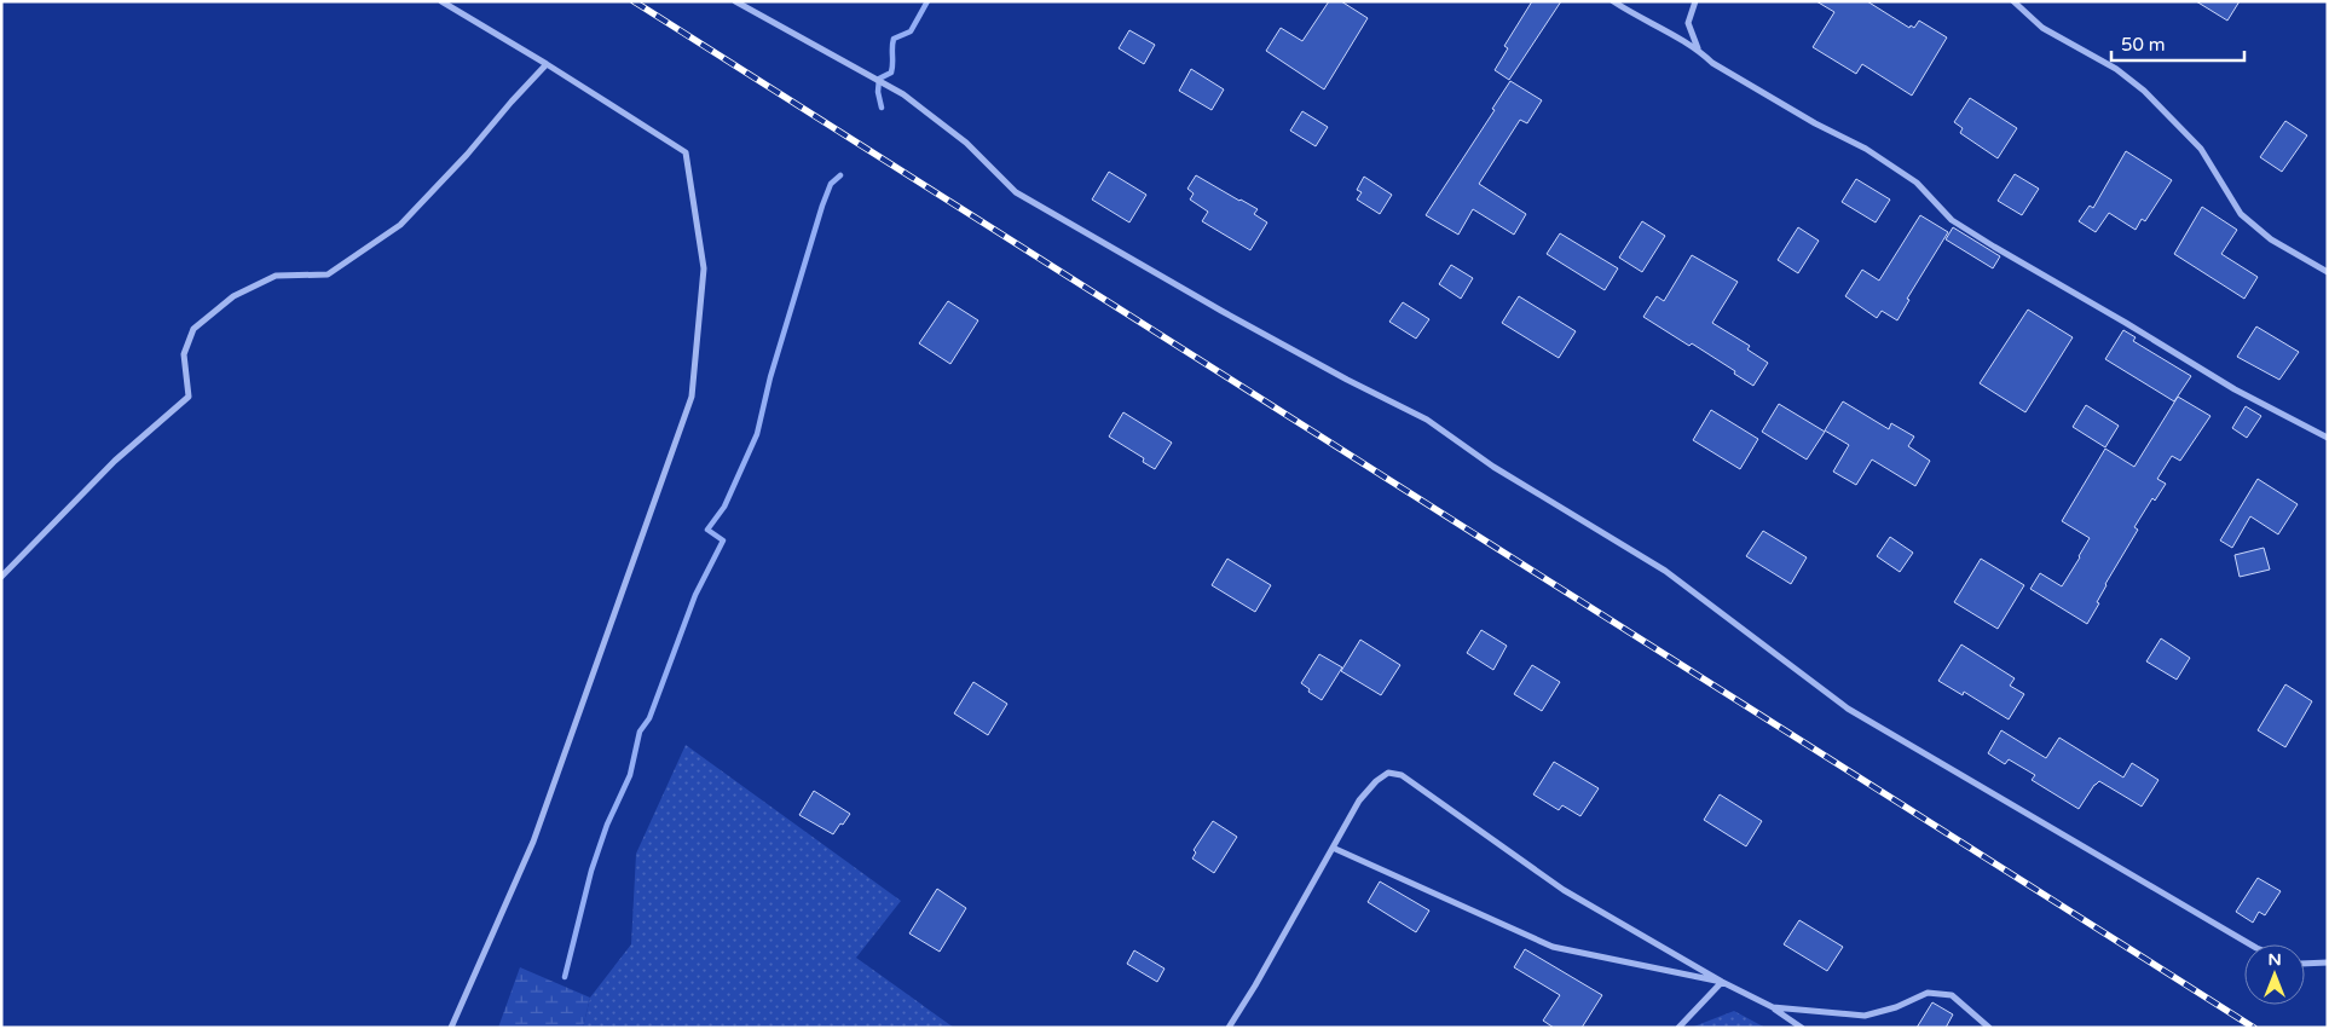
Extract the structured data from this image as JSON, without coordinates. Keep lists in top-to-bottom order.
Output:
{
  "scale_bar": "50 m",
  "north": "top"
}
